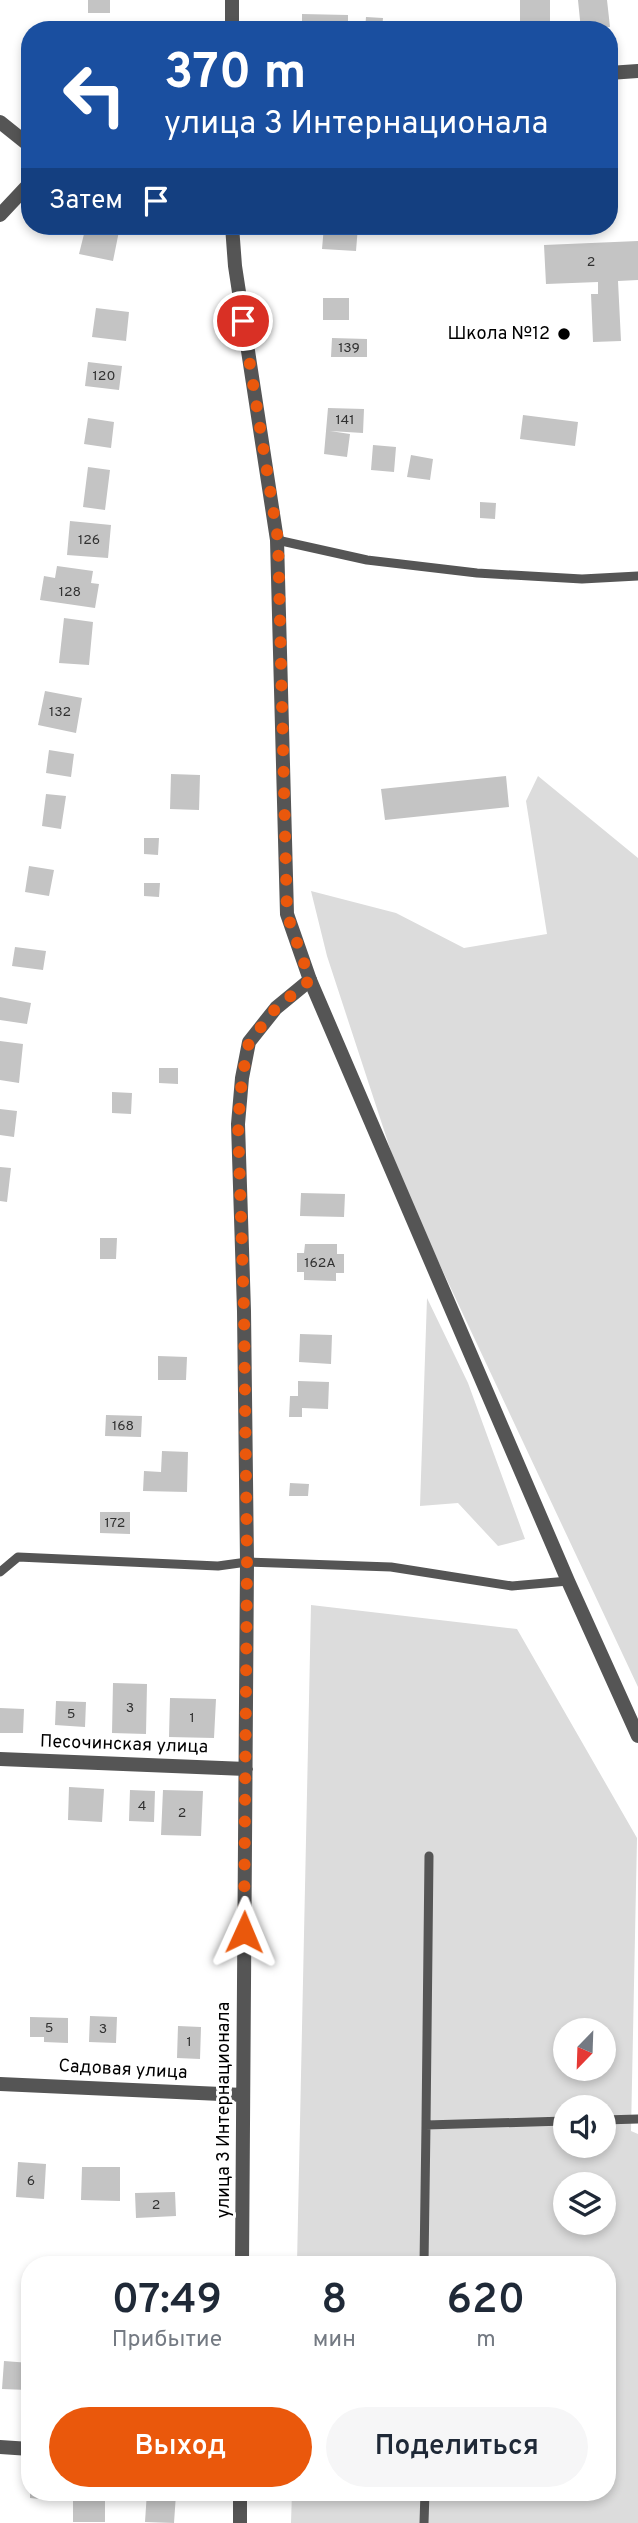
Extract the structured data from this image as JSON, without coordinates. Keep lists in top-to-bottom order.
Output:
{
  "streets": {
    "street": ["Песочинская улица", "Садовая улица", "улица 3 Интернационала"]
  },
  "crossings": [
    ["Песочинская улица", "улица 3 Интернационала"],
    ["Садовая улица", "улица 3 Интернационала"]
  ],
  "places": ["Школа №12"],
  "house_numbers": [
    "2",
    "139",
    "120",
    "141",
    "126",
    "128",
    "132",
    "162А",
    "168",
    "172",
    "3",
    "5",
    "1",
    "4",
    "2",
    "5",
    "3",
    "1",
    "6",
    "2"
  ],
  "north": "bottom left",
  "page": {
    "turn": ["370 m", "улица 3 Интернационала"],
    "then": "Затем",
    "eta": [
      "07:49",
      "Прибытие",
      "8",
      "мин",
      "620",
      "m"
    ],
    "buttons": ["Выход", "Поделиться"]
  }
}
